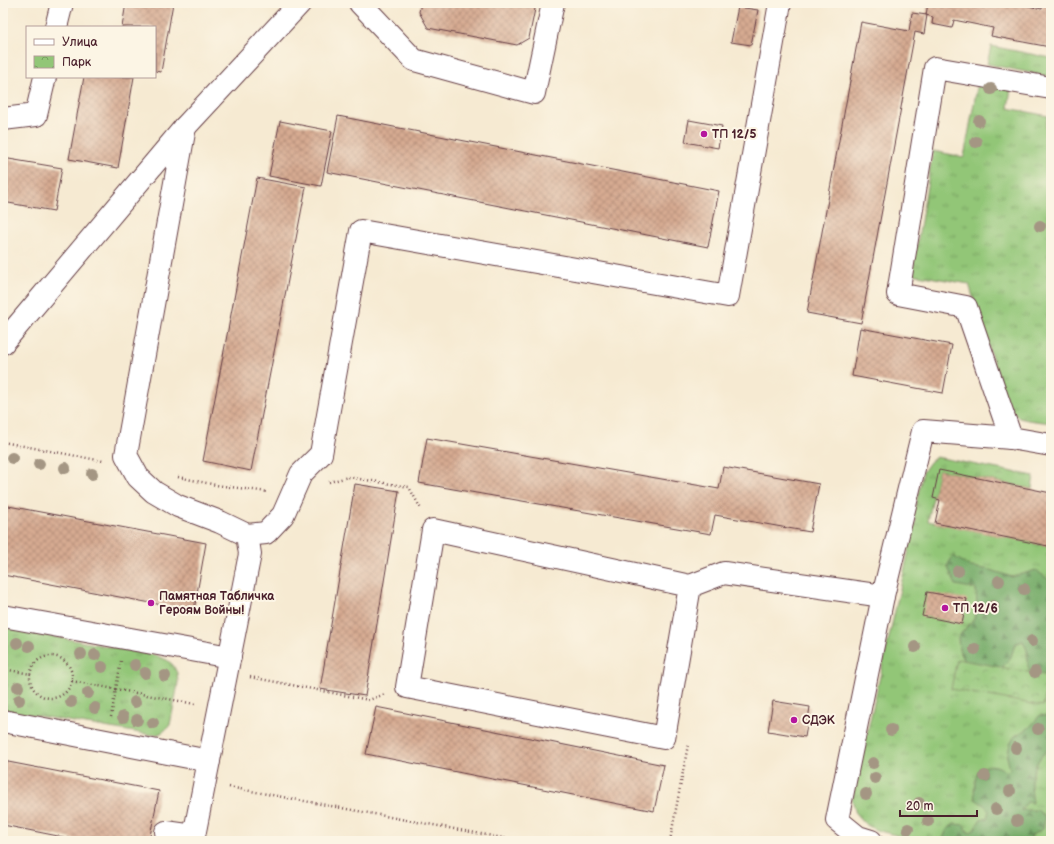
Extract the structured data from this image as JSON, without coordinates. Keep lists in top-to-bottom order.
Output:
{
  "places": [
    "ТП 12/5",
    "Памятная Табличка Героям Войны!",
    "ТП 12/6",
    "СДЭК"
  ],
  "legend": ["Улица", "Парк"],
  "scale_bar": "20 m"
}
